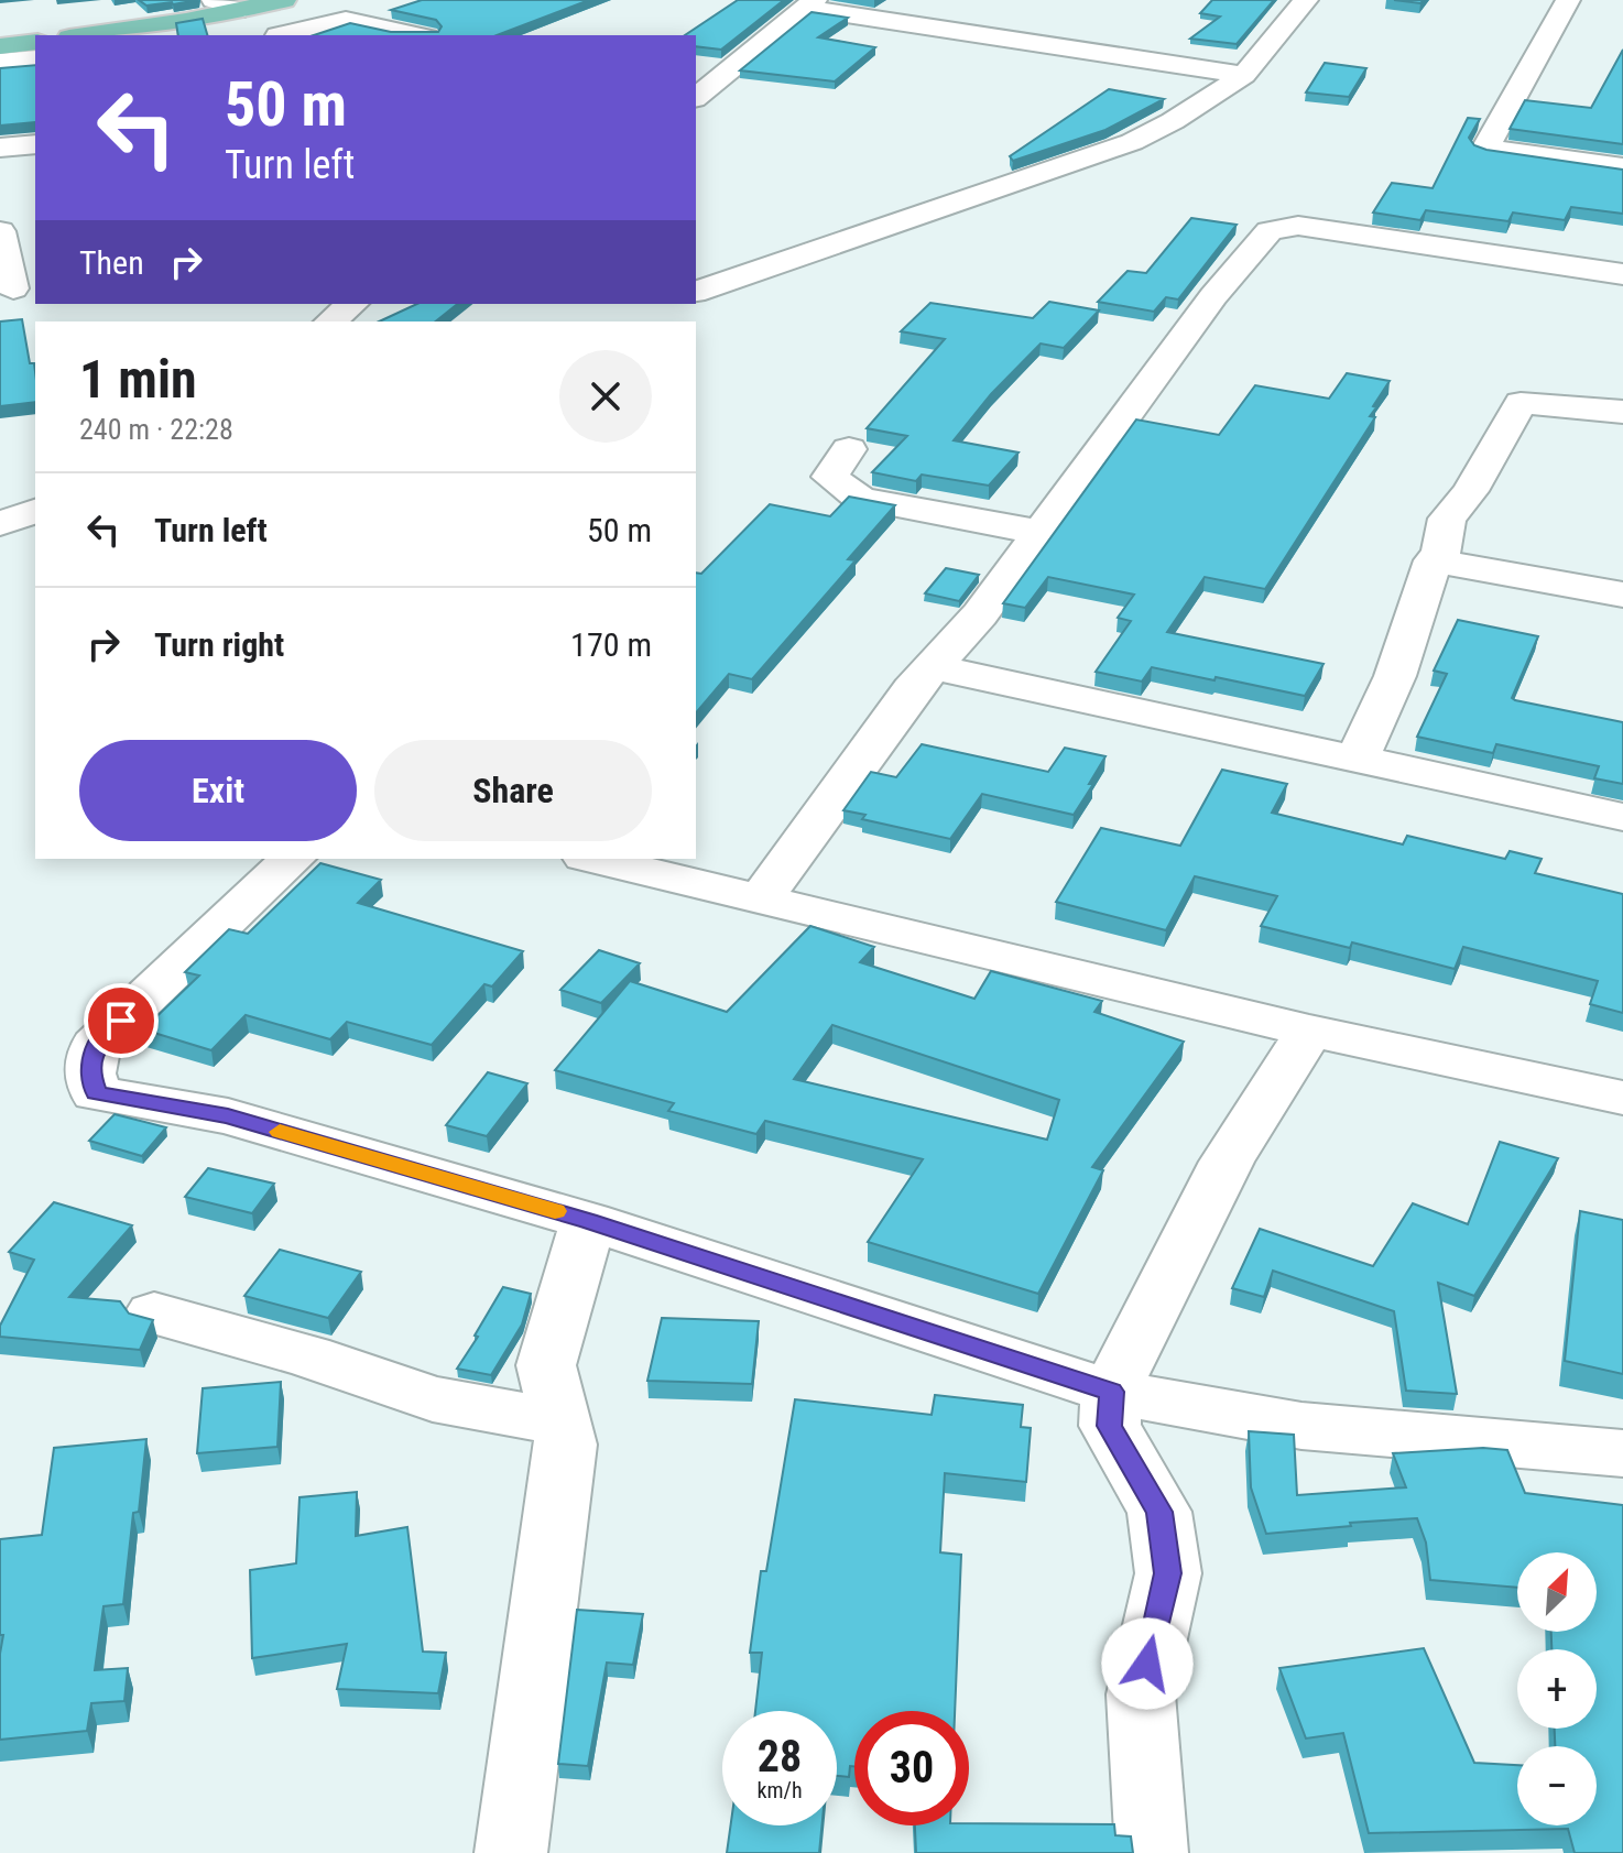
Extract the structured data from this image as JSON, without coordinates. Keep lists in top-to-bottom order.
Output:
{
  "north": "top right",
  "page": {
    "turn": ["50 m", "Turn left"],
    "then": "Then",
    "heading": ["1 min", "240 m · 22:28"],
    "list": [
      {
        "name": "Turn left",
        "value": "50 m"
      },
      {
        "name": "Turn right",
        "value": "170 m"
      }
    ],
    "buttons": ["Exit", "Share"],
    "map_buttons": ["+", "−"],
    "speed": "28 km/h",
    "limit": "30"
  }
}
